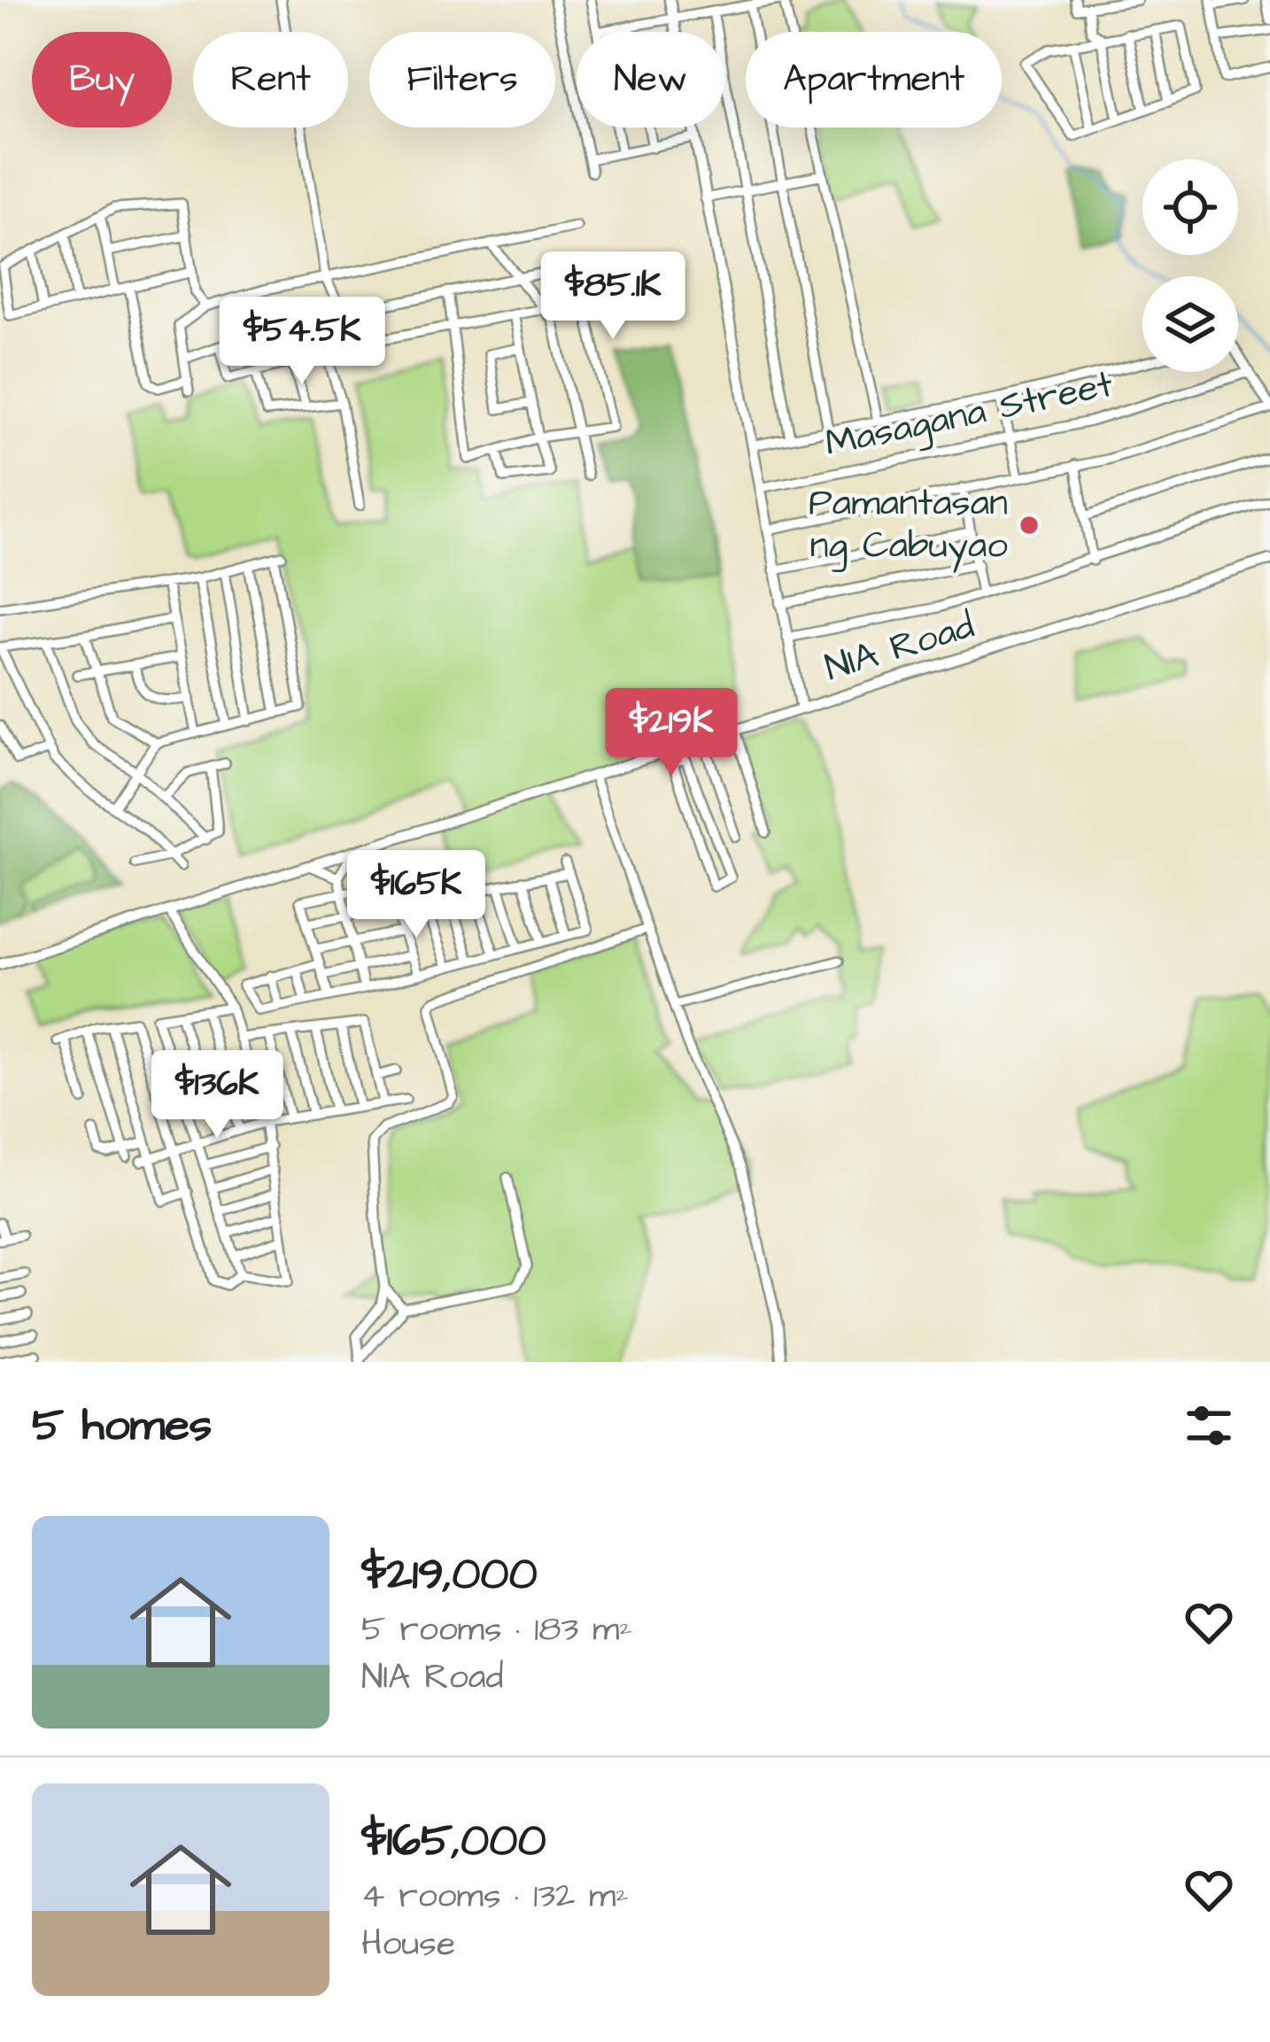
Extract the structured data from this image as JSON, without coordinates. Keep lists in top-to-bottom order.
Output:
{
  "streets": {
    "street": ["Masagana Street", "NIA Road"]
  },
  "places": ["Pamantasan ng Cabuyao"],
  "page": {
    "chip": [
      "Buy",
      "Rent",
      "Filters",
      "New",
      "Apartment"
    ],
    "price": [
      "$85.1K",
      "$54.5K",
      "$219K",
      "$165K",
      "$136K"
    ],
    "heading": "5 homes",
    "list": [
      {
        "name": "$219,000",
        "note": "5 rooms · 183 m² · NIA Road"
      },
      {
        "name": "$165,000",
        "note": "4 rooms · 132 m² · House"
      }
    ]
  }
}
